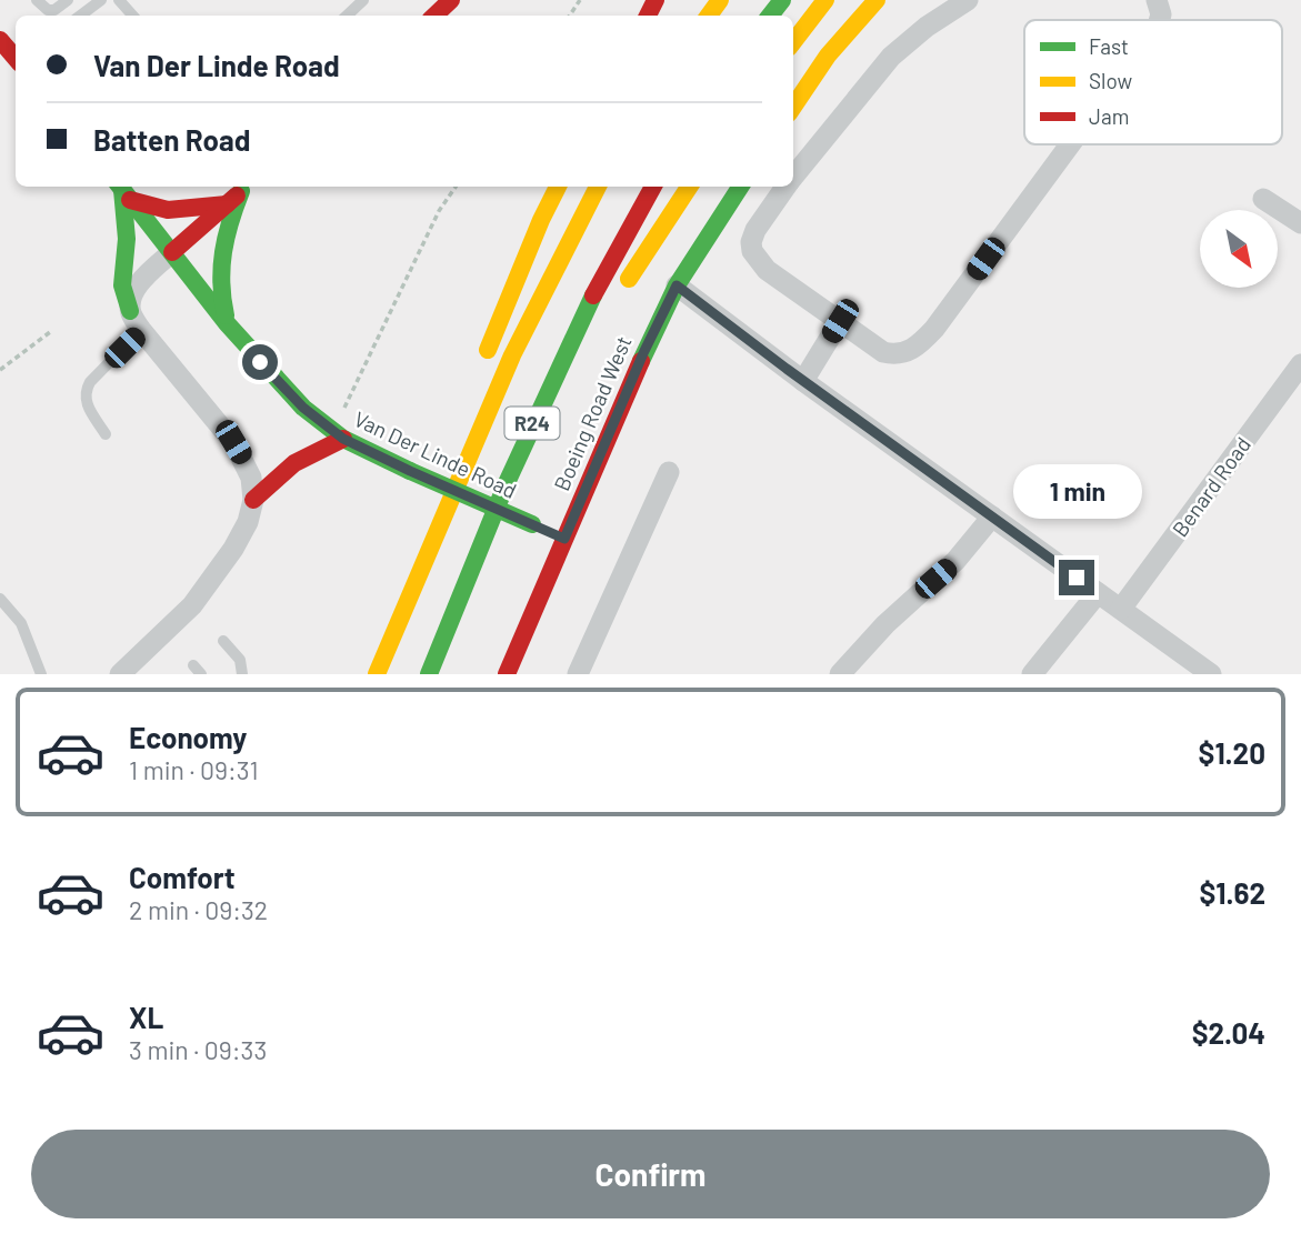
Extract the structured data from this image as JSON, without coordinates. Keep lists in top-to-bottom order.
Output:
{
  "streets": {
    "main road": ["Boeing Road West", "R24", "Van Der Linde Road"],
    "street": ["Benard Road"]
  },
  "crossings": [
    ["Boeing Road West", "Van Der Linde Road"]
  ],
  "legend": ["Fast", "Slow", "Jam"],
  "north": "bottom right",
  "page": {
    "banner": ["Van Der Linde Road", "Batten Road"],
    "bubble": "1 min",
    "list": [
      {
        "name": "Economy",
        "note": "1 min · 09:31",
        "value": "$1.20"
      },
      {
        "name": "Comfort",
        "note": "2 min · 09:32",
        "value": "$1.62"
      },
      {
        "name": "XL",
        "note": "3 min · 09:33",
        "value": "$2.04"
      }
    ],
    "buttons": "Confirm"
  }
}
